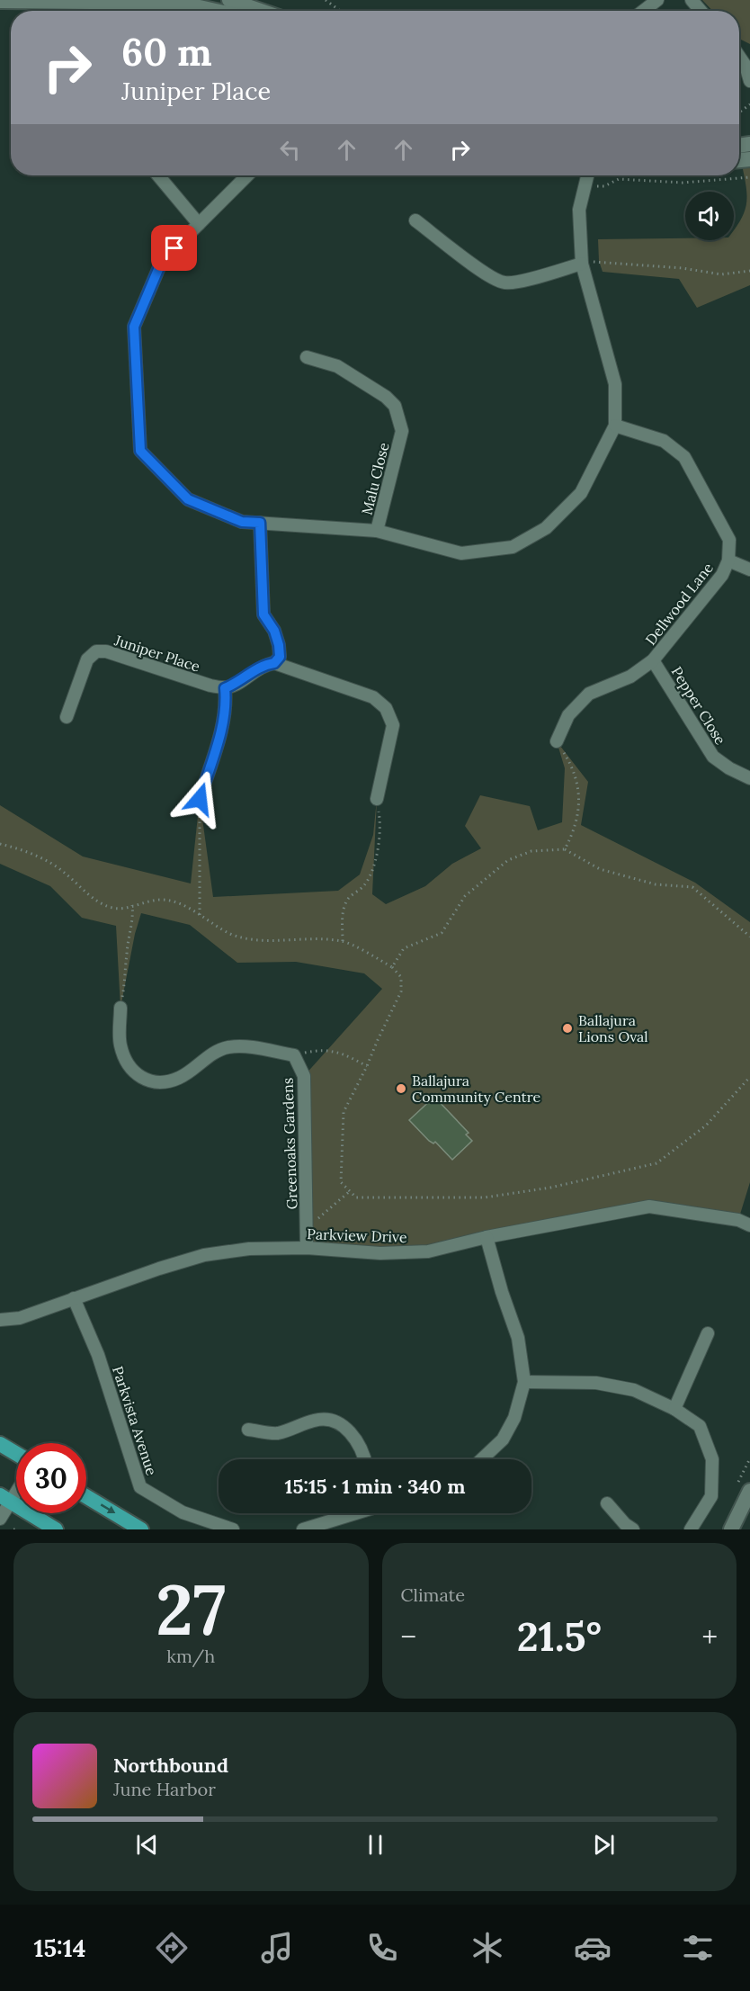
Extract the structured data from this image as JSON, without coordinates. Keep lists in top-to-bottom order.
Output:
{
  "streets": {
    "street": [
      "Malu Close",
      "Dellwood Lane",
      "Juniper Place",
      "Pepper Close",
      "Greenoaks Gardens",
      "Parkview Drive",
      "Parkvista Avenue"
    ]
  },
  "crossings": [
    ["Dellwood Lane", "Pepper Close"],
    ["Greenoaks Gardens", "Parkview Drive"],
    ["Parkview Drive", "Parkvista Avenue"]
  ],
  "places": ["Ballajura Lions Oval", "Ballajura Community Centre"],
  "page": {
    "turn": ["60 m", "Juniper Place"],
    "limit": "30",
    "trip": "15:15 · 1 min · 340 m",
    "tile": [
      ["27", "km/h"],
      "Climate"
    ],
    "heat": ["−", "21.5°", "+"],
    "song": ["Northbound", "June Harbor"],
    "tabs": "15:14"
  }
}
